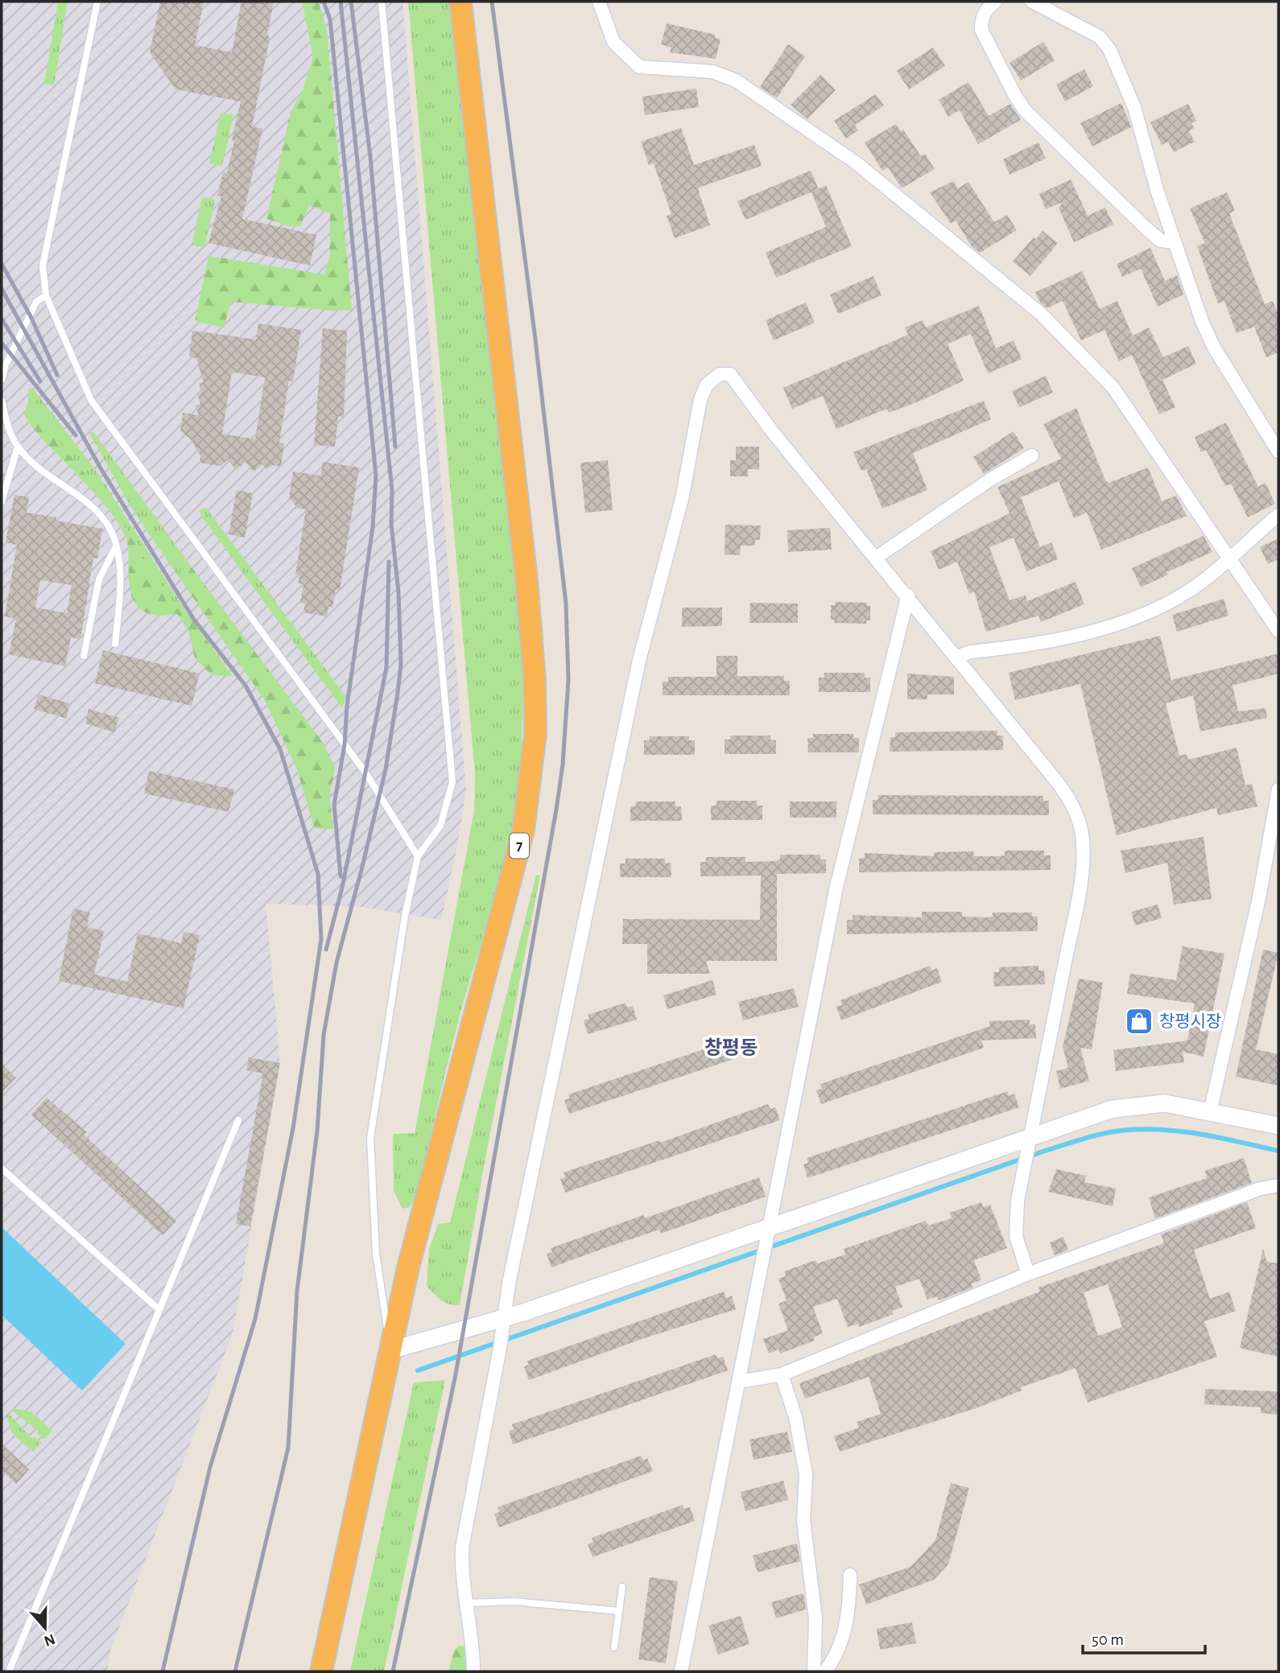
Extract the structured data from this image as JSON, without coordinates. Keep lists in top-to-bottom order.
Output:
{
  "streets": {
    "highway": ["7"]
  },
  "districts": ["창평동"],
  "places": {
    "shop": ["창평시장"]
  },
  "scale_bar": "50 m",
  "north": "bottom"
}
